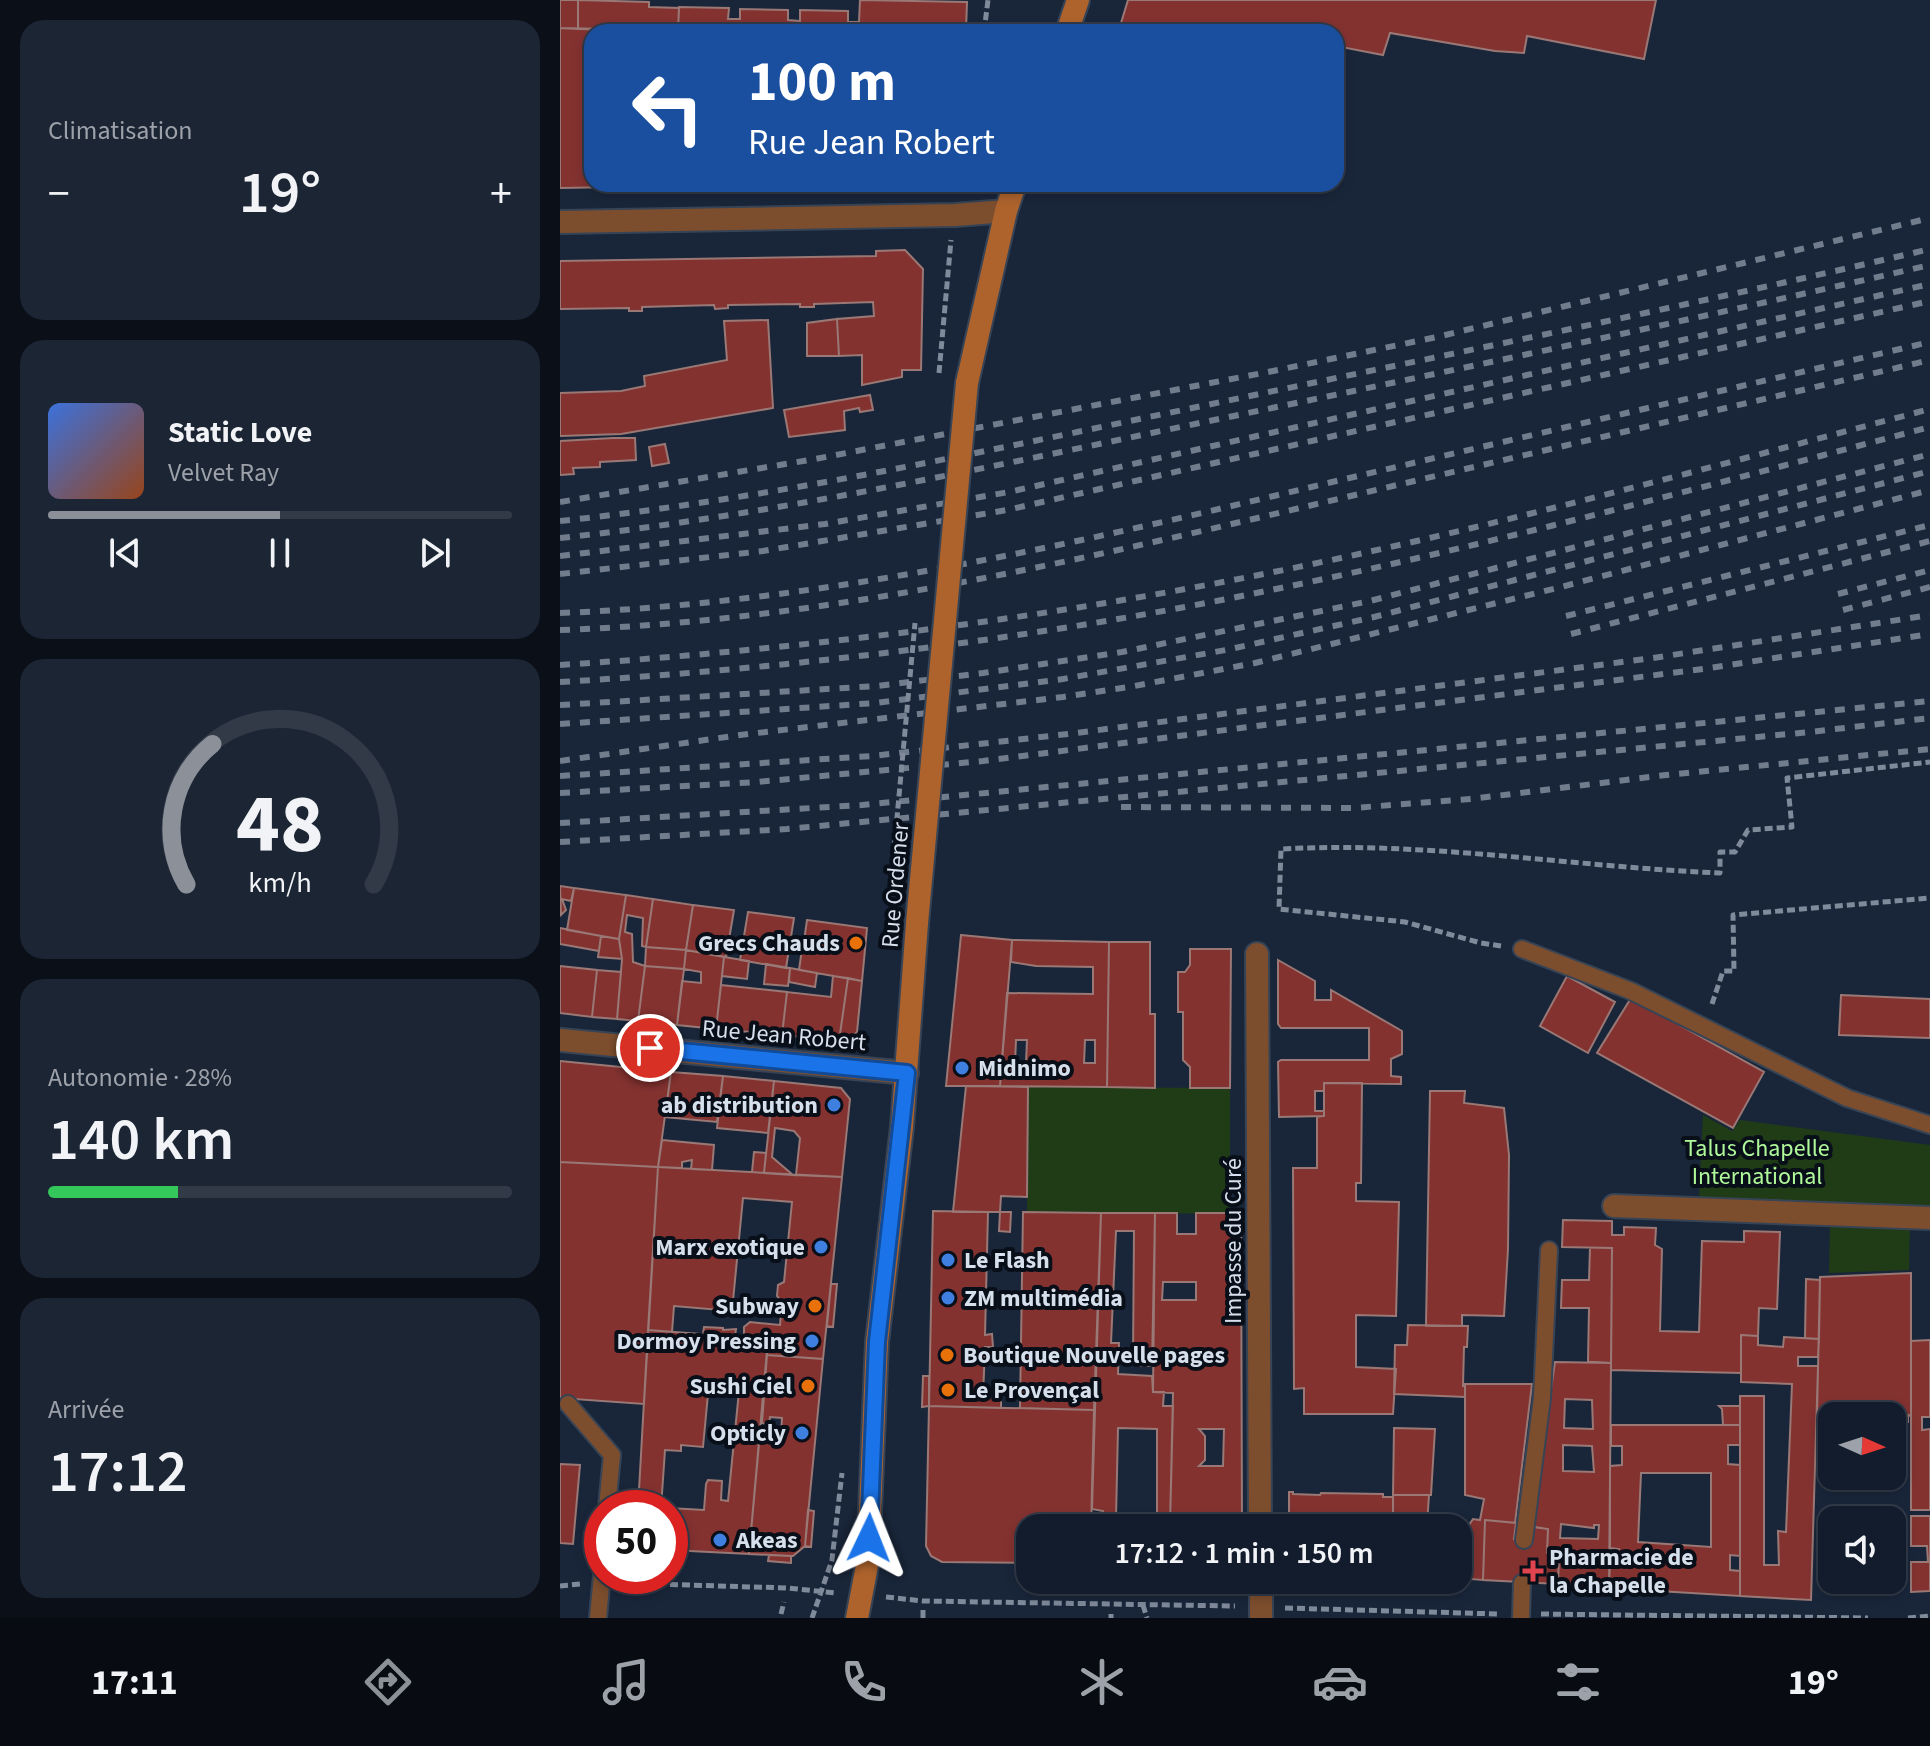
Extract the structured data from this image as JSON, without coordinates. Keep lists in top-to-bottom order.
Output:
{
  "streets": {
    "main road": ["Rue Ordener"],
    "street": ["Rue Jean Robert", "Impasse du Curé"]
  },
  "crossings": [
    ["Rue Ordener", "Rue Jean Robert"]
  ],
  "parks": ["Talus Chapelle International"],
  "places": {
    "other": [
      "Grecs Chauds",
      "Midnimo",
      "ab distribution",
      "Marx exotique",
      "Le Flash",
      "ZM multimédia",
      "Subway",
      "Dormoy Pressing",
      "Boutique Nouvelle pages",
      "Sushi Ciel",
      "Le Provençal",
      "Opticly",
      "Akeas"
    ],
    "health": ["Pharmacie de la Chapelle"]
  },
  "north": "right",
  "page": {
    "tile": [
      "Climatisation",
      ["Autonomie · 28%", "140 km"],
      ["Arrivée", "17:12"]
    ],
    "turn": ["100 m", "Rue Jean Robert"],
    "heat": ["−", "19°", "+"],
    "song": ["Static Love", "Velvet Ray"],
    "limit": "50",
    "trip": "17:12 · 1 min · 150 m",
    "tabs": ["17:11", "19°"],
    "gauge": ["48", "km/h"]
  }
}
